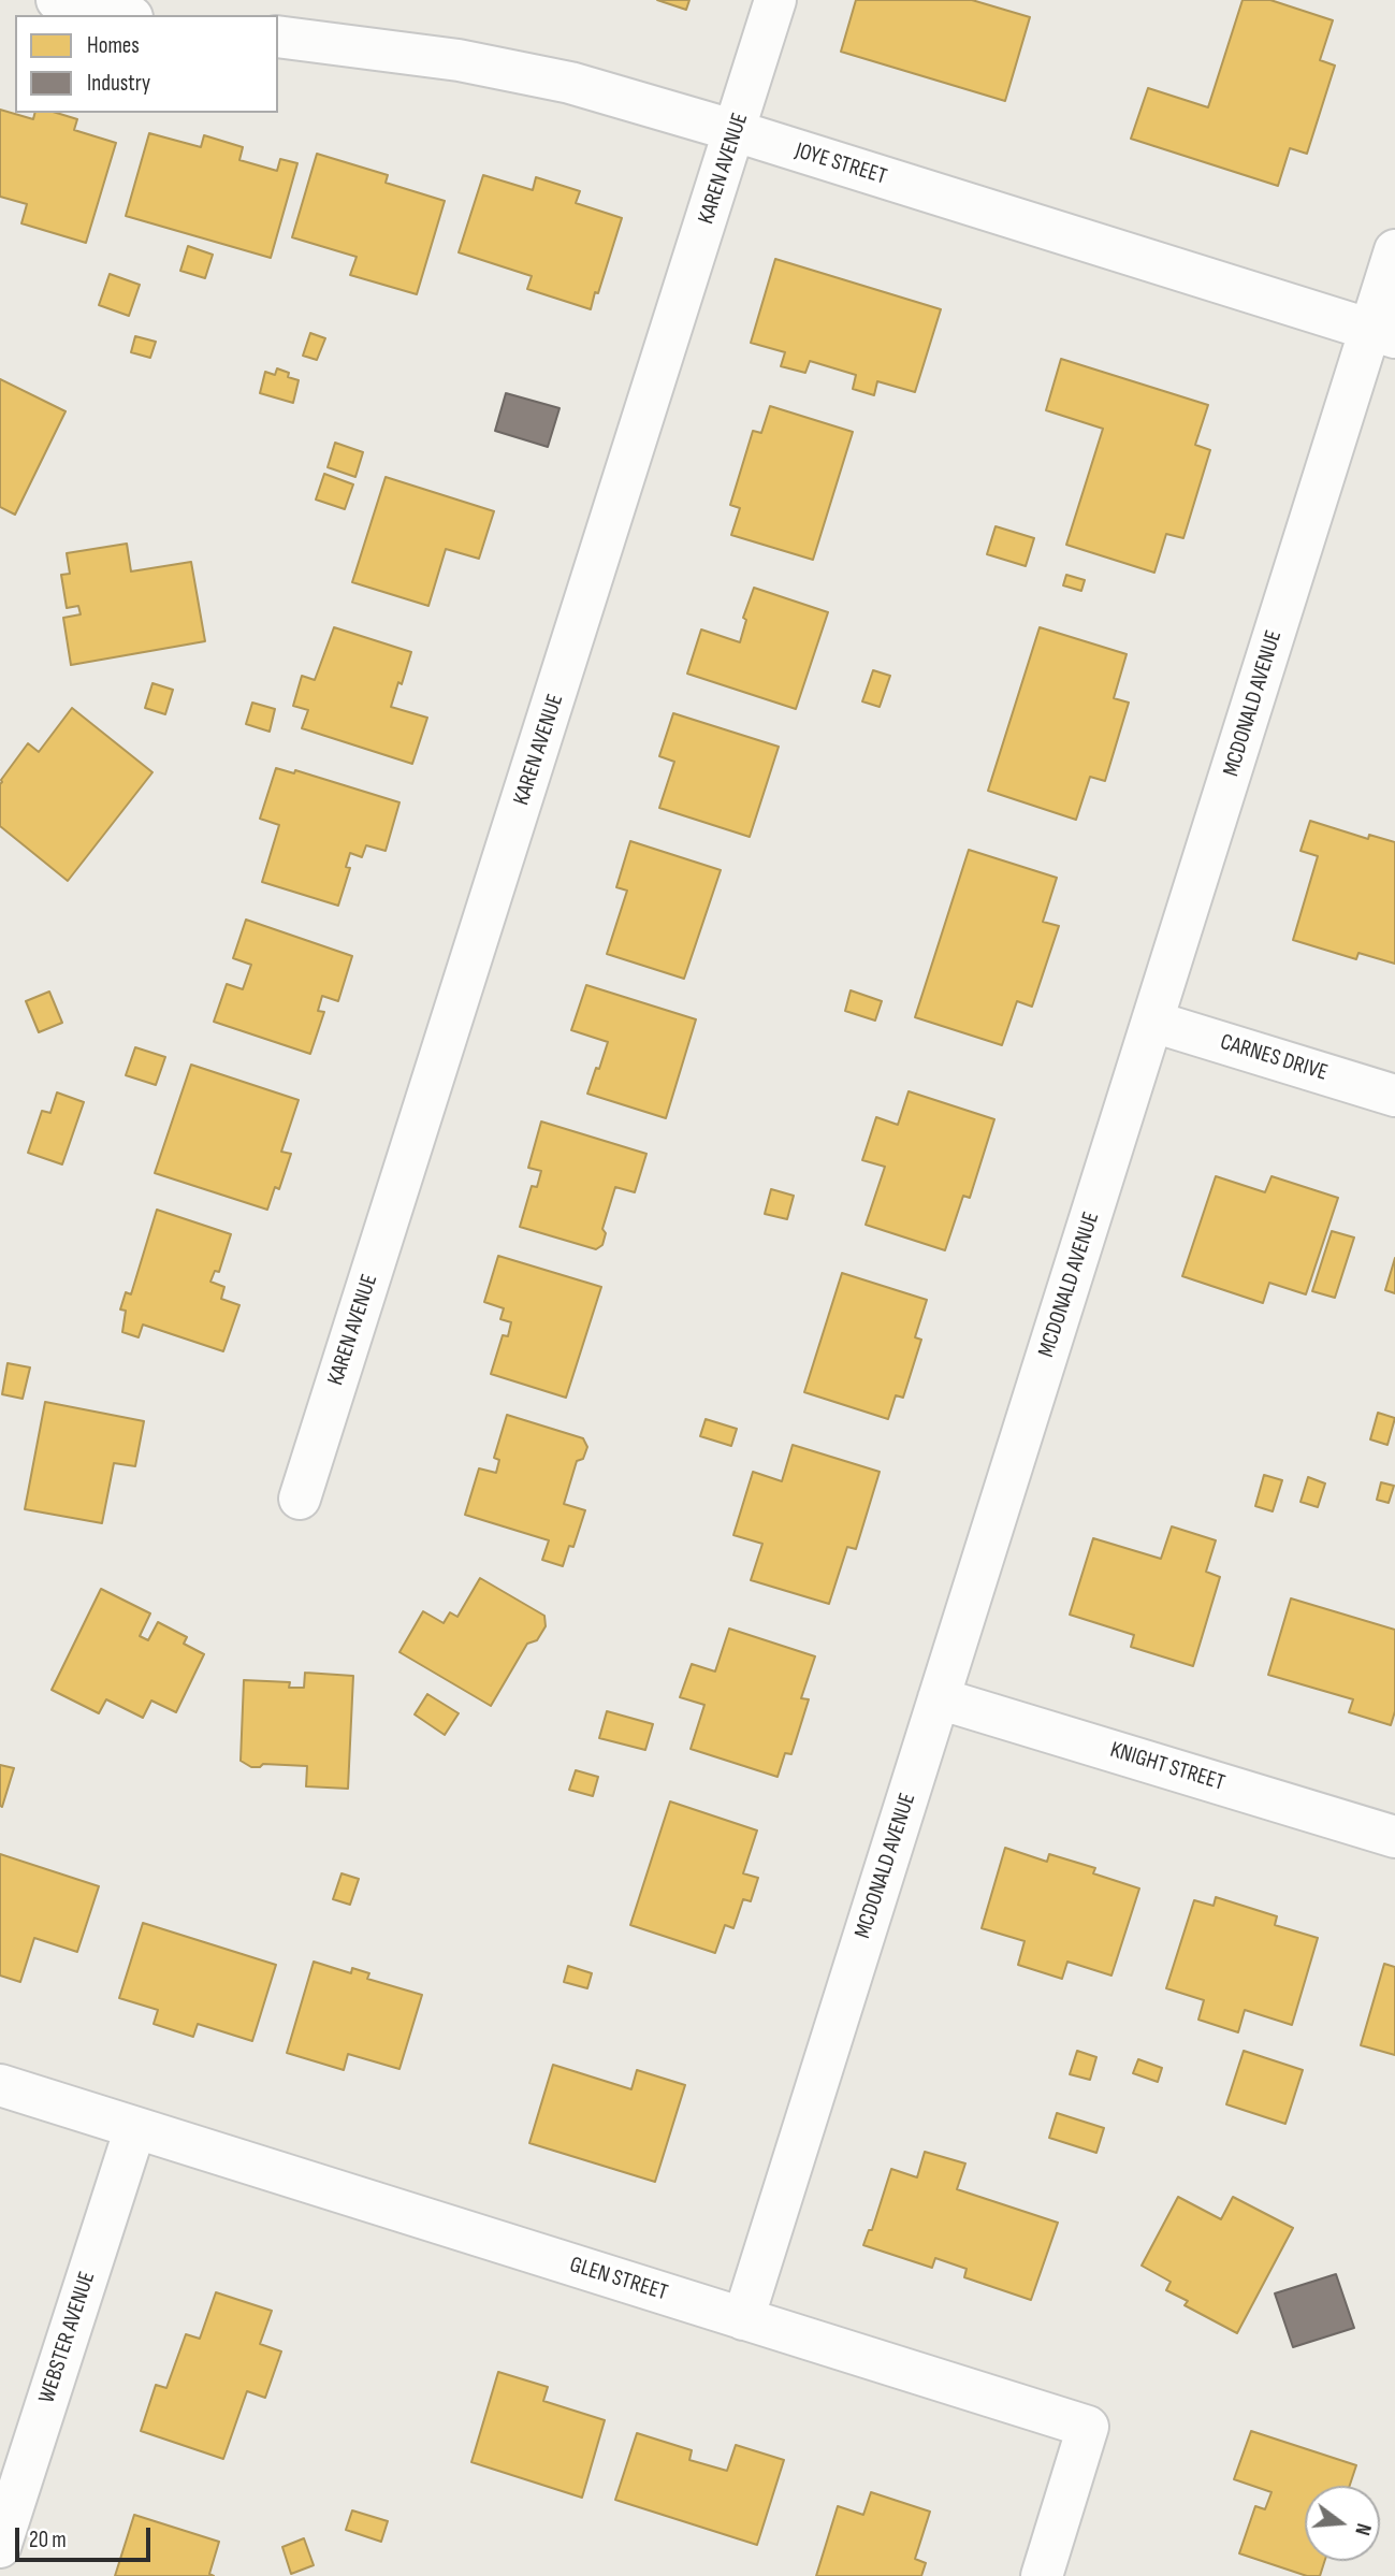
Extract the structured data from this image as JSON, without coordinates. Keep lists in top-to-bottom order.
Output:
{
  "streets": {
    "street": [
      "JOYE STREET",
      "KAREN AVENUE",
      "MCDONALD AVENUE",
      "CARNES DRIVE",
      "KNIGHT STREET",
      "GLEN STREET",
      "WEBSTER AVENUE"
    ]
  },
  "crossings": [
    ["JOYE STREET", "KAREN AVENUE"],
    ["JOYE STREET", "MCDONALD AVENUE"],
    ["MCDONALD AVENUE", "CARNES DRIVE"],
    ["MCDONALD AVENUE", "KNIGHT STREET"],
    ["MCDONALD AVENUE", "GLEN STREET"],
    ["GLEN STREET", "WEBSTER AVENUE"]
  ],
  "legend": ["Homes", "Industry"],
  "scale_bar": "20 m",
  "north": "right"
}
